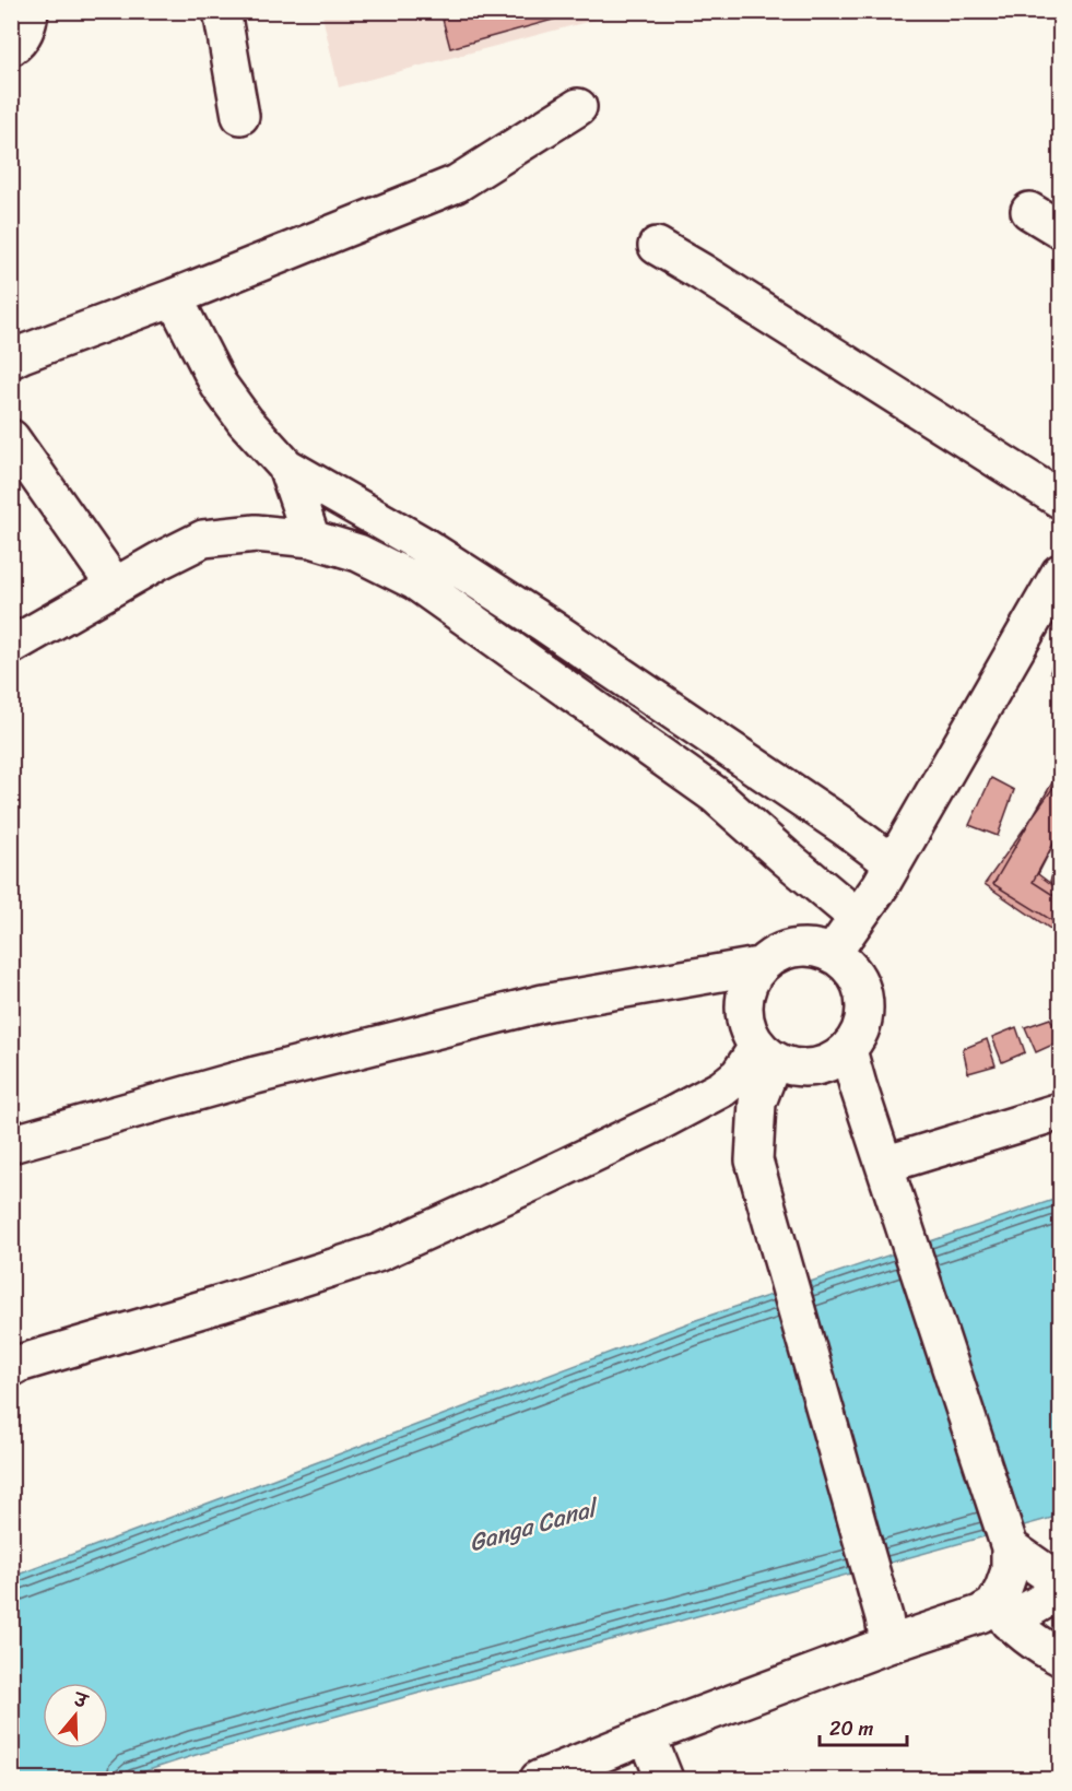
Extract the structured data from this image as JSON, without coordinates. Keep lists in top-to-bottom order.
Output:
{
  "water": ["Ganga Canal"],
  "scale_bar": "20 m",
  "north": "top"
}
